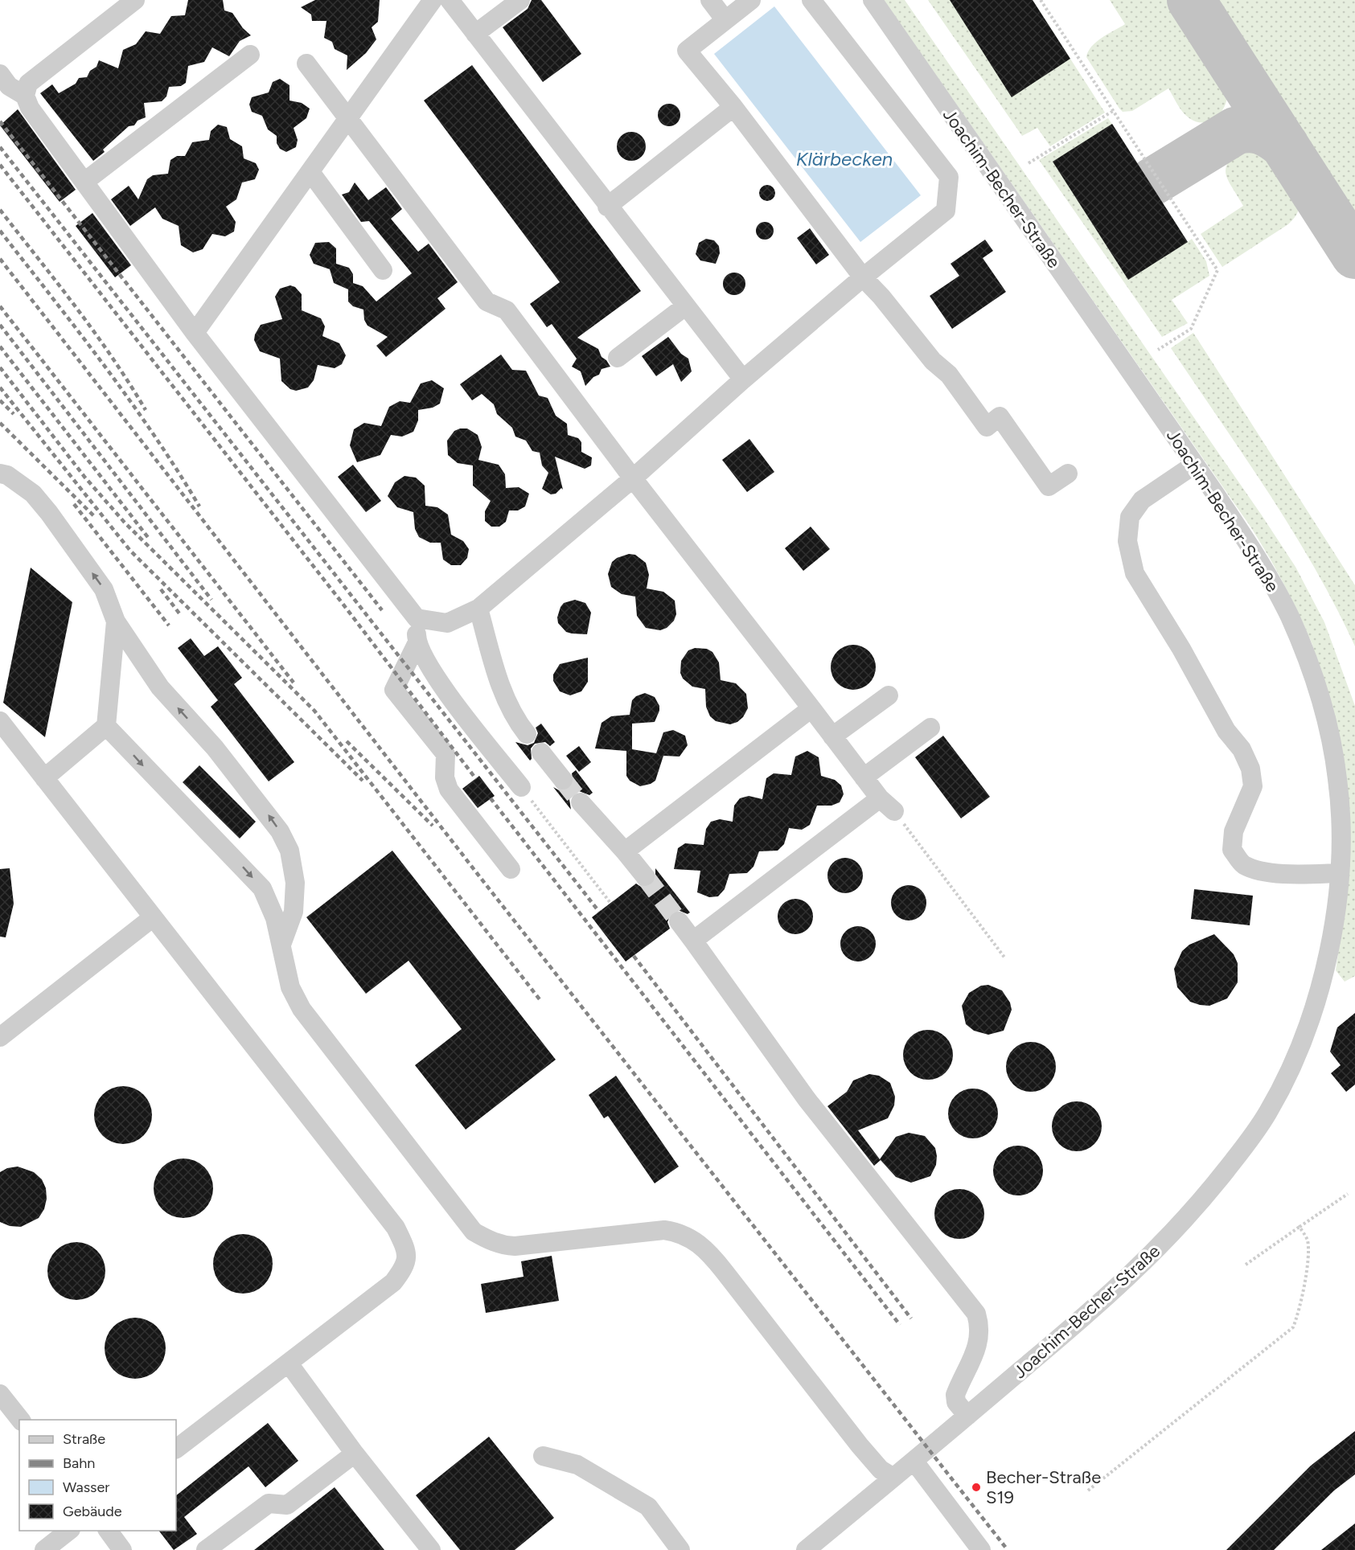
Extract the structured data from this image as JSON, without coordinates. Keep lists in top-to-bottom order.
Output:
{
  "streets": {
    "street": ["Joachim-Becher-Straße"]
  },
  "water": ["Klärbecken"],
  "places": ["Becher-Straße S19"],
  "legend": [
    "Straße",
    "Bahn",
    "Wasser",
    "Gebäude"
  ]
}
